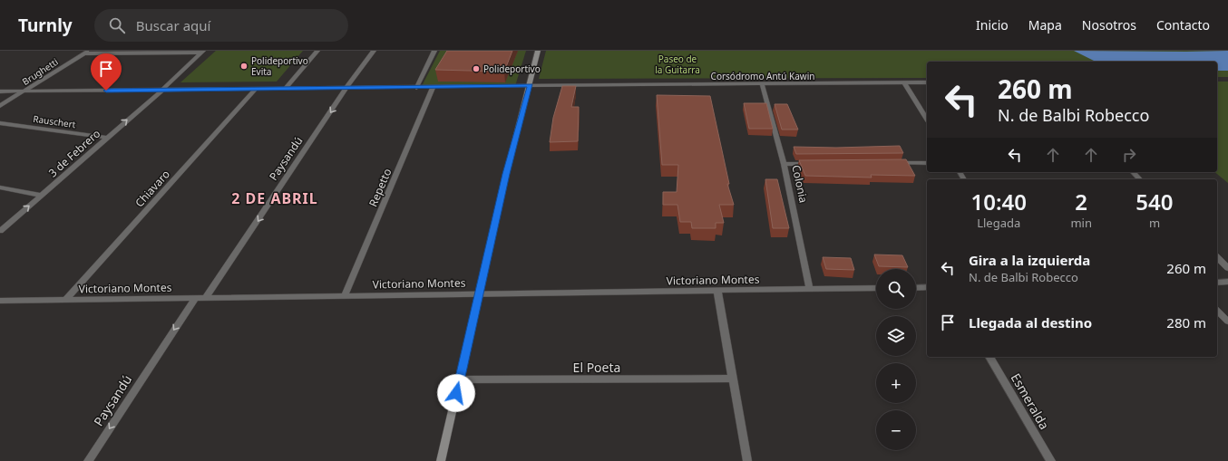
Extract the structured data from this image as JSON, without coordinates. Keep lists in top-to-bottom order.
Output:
{
  "streets": {
    "street": [
      "Brughetti",
      "Corsódromo Antú Kawin",
      "Rauschert",
      "3 de Febrero",
      "Paysandú",
      "Colonia",
      "Repetto",
      "Chiavaro",
      "Victoriano Montes",
      "El Poeta",
      "Esmeralda"
    ]
  },
  "crossings": [
    ["Brughetti", "Corsódromo Antú Kawin"],
    ["Corsódromo Antú Kawin", "3 de Febrero"],
    ["Corsódromo Antú Kawin", "Paysandú"],
    ["Corsódromo Antú Kawin", "Colonia"],
    ["Corsódromo Antú Kawin", "Repetto"],
    ["Corsódromo Antú Kawin", "Chiavaro"],
    ["Rauschert", "3 de Febrero"],
    ["Paysandú", "Victoriano Montes"],
    ["Colonia", "Victoriano Montes"],
    ["Repetto", "Victoriano Montes"],
    ["Chiavaro", "Victoriano Montes"]
  ],
  "one_way": ["3 de Febrero", "Paysandú"],
  "districts": ["2 DE ABRIL"],
  "parks": ["Paseo de la Guitarra"],
  "places": ["Polideportivo Evita", "Polideportivo"],
  "page": {
    "header": "Turnly",
    "search": "Buscar aquí",
    "nav": [
      "Inicio",
      "Mapa",
      "Nosotros",
      "Contacto"
    ],
    "turn": ["260 m", "N. de Balbi Robecco"],
    "eta": [
      "10:40",
      "Llegada",
      "2",
      "min",
      "540",
      "m"
    ],
    "list": [
      {
        "name": "Gira a la izquierda",
        "note": "N. de Balbi Robecco",
        "value": "260 m"
      },
      {
        "name": "Llegada al destino",
        "value": "280 m"
      }
    ],
    "map_buttons": ["+", "−"]
  }
}
